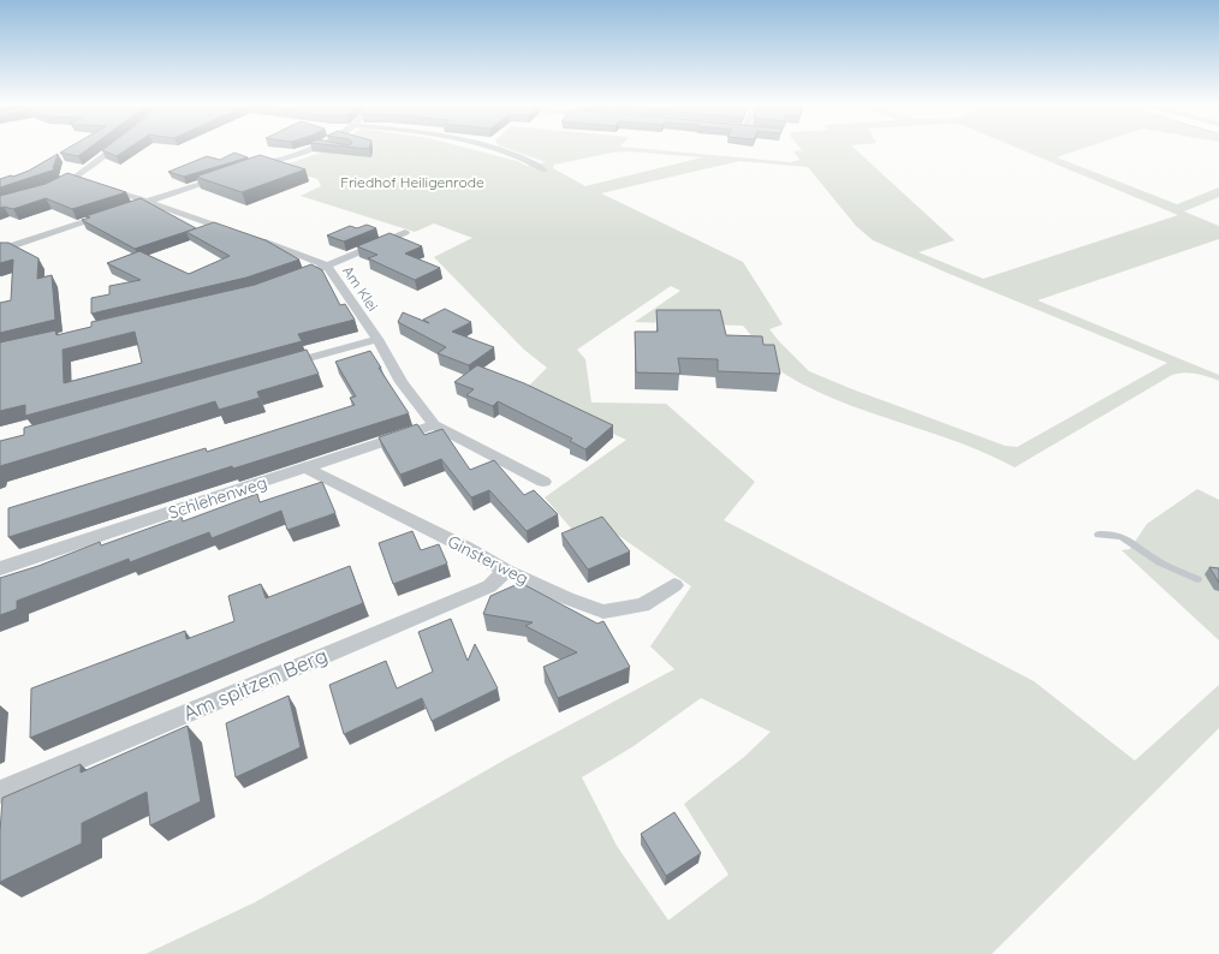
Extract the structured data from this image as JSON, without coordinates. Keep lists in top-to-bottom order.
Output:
{
  "streets": {
    "street": [
      "Am Klei",
      "Schlehenweg",
      "Ginsterweg",
      "Am spitzen Berg"
    ]
  },
  "crossings": [
    ["Am Klei", "Schlehenweg"],
    ["Schlehenweg", "Ginsterweg"],
    ["Ginsterweg", "Am spitzen Berg"]
  ],
  "parks": ["Friedhof Heiligenrode"]
}
